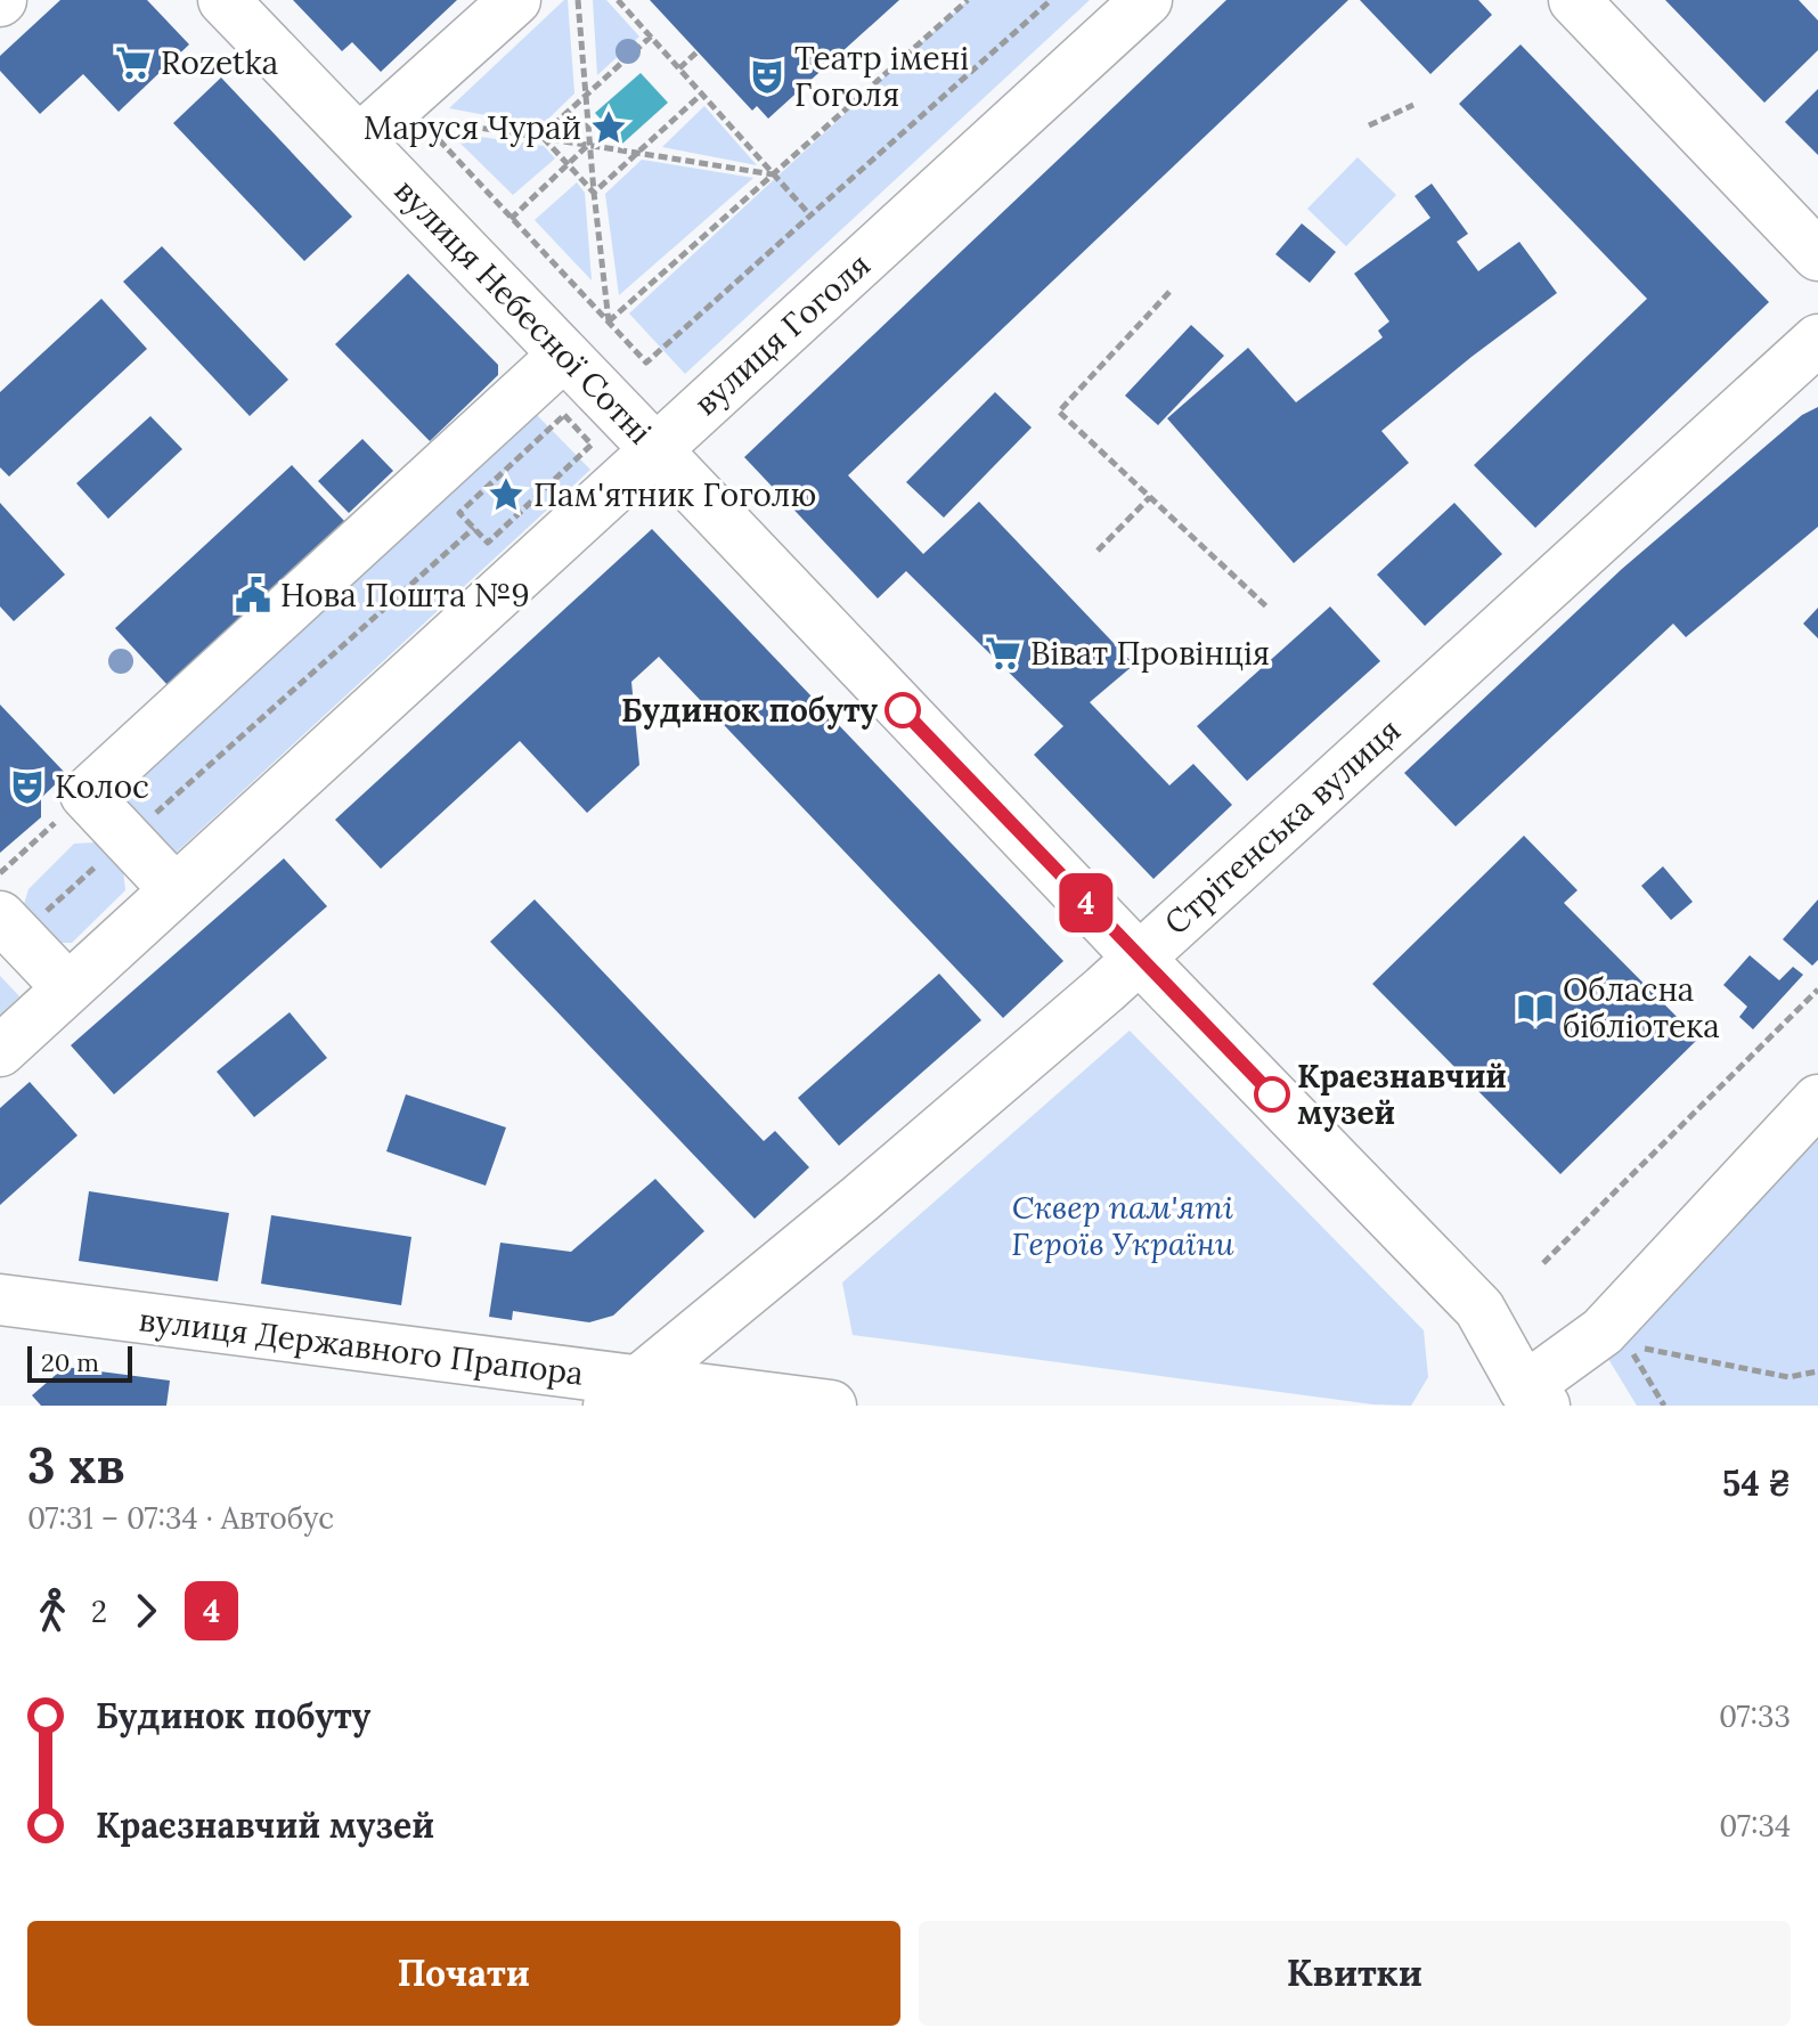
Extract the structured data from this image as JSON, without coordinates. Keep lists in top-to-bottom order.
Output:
{
  "streets": {
    "street": [
      "вулиця Небесної Сотні",
      "вулиця Гоголя",
      "Стрітенська вулиця",
      "вулиця Державного Прапора"
    ]
  },
  "crossings": [
    ["вулиця Небесної Сотні", "вулиця Гоголя"],
    ["вулиця Небесної Сотні", "Стрітенська вулиця"],
    ["Стрітенська вулиця", "вулиця Державного Прапора"]
  ],
  "parks": ["Сквер пам'яті Героїв України"],
  "places": {
    "supermarket": ["Rozetka", "Віват Провінція"],
    "theatre": ["Театр імені Гоголя", "Колос"],
    "place": ["Маруся Чурай", "Пам'ятник Гоголю"],
    "public building": ["Нова Пошта №9"],
    "other": ["Будинок побуту", "Краєзнавчий музей"],
    "library": ["Обласна бібліотека"]
  },
  "lines": ["bus line 4"],
  "scale_bar": "20 m",
  "page": {
    "on_map": "4",
    "scale": "20 m",
    "heading": ["3 хв", "07:31 – 07:34 · Автобус", "54 ₴"],
    "legs": ["2", "4"],
    "list": [
      {
        "name": "Будинок побуту",
        "value": "07:33"
      },
      {
        "name": "Краєзнавчий музей",
        "value": "07:34"
      }
    ],
    "buttons": ["Почати", "Квитки"]
  }
}
